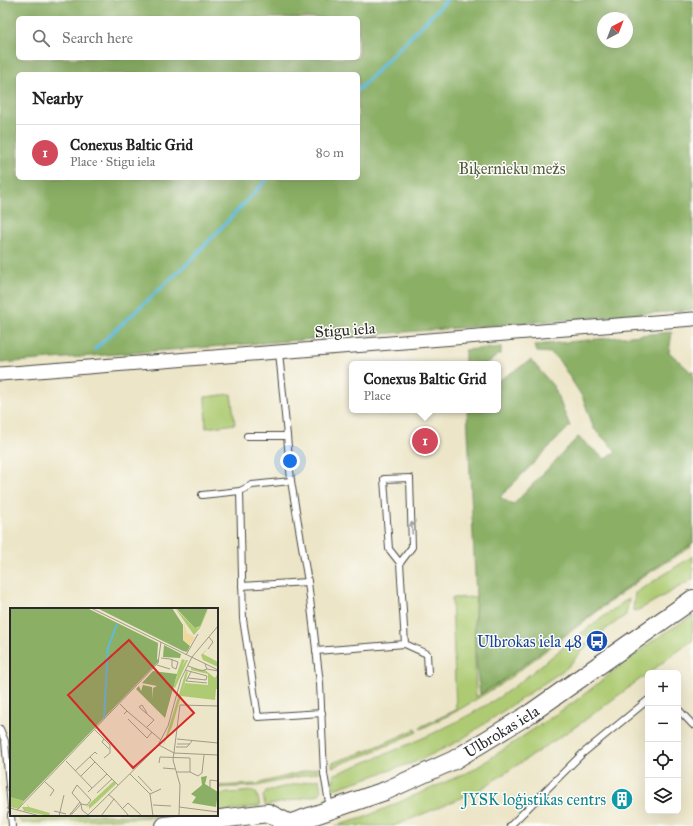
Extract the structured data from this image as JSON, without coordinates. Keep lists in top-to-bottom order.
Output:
{
  "streets": {
    "main road": ["Ulbrokas iela"],
    "street": ["Stigu iela"]
  },
  "parks": ["Biķernieku mežs"],
  "places": {
    "bus stop": ["Ulbrokas iela 48"],
    "building": ["JYSK loģistikas centrs"]
  },
  "north": "top right",
  "page": {
    "search": "Search here",
    "heading": "Nearby",
    "list": [
      {
        "mark": "1",
        "name": "Conexus Baltic Grid",
        "note": "Place · Stigu iela",
        "value": "80 m"
      }
    ],
    "popup": ["Conexus Baltic Grid", "Place"],
    "pins": "1",
    "map_buttons": ["+", "−"]
  }
}
